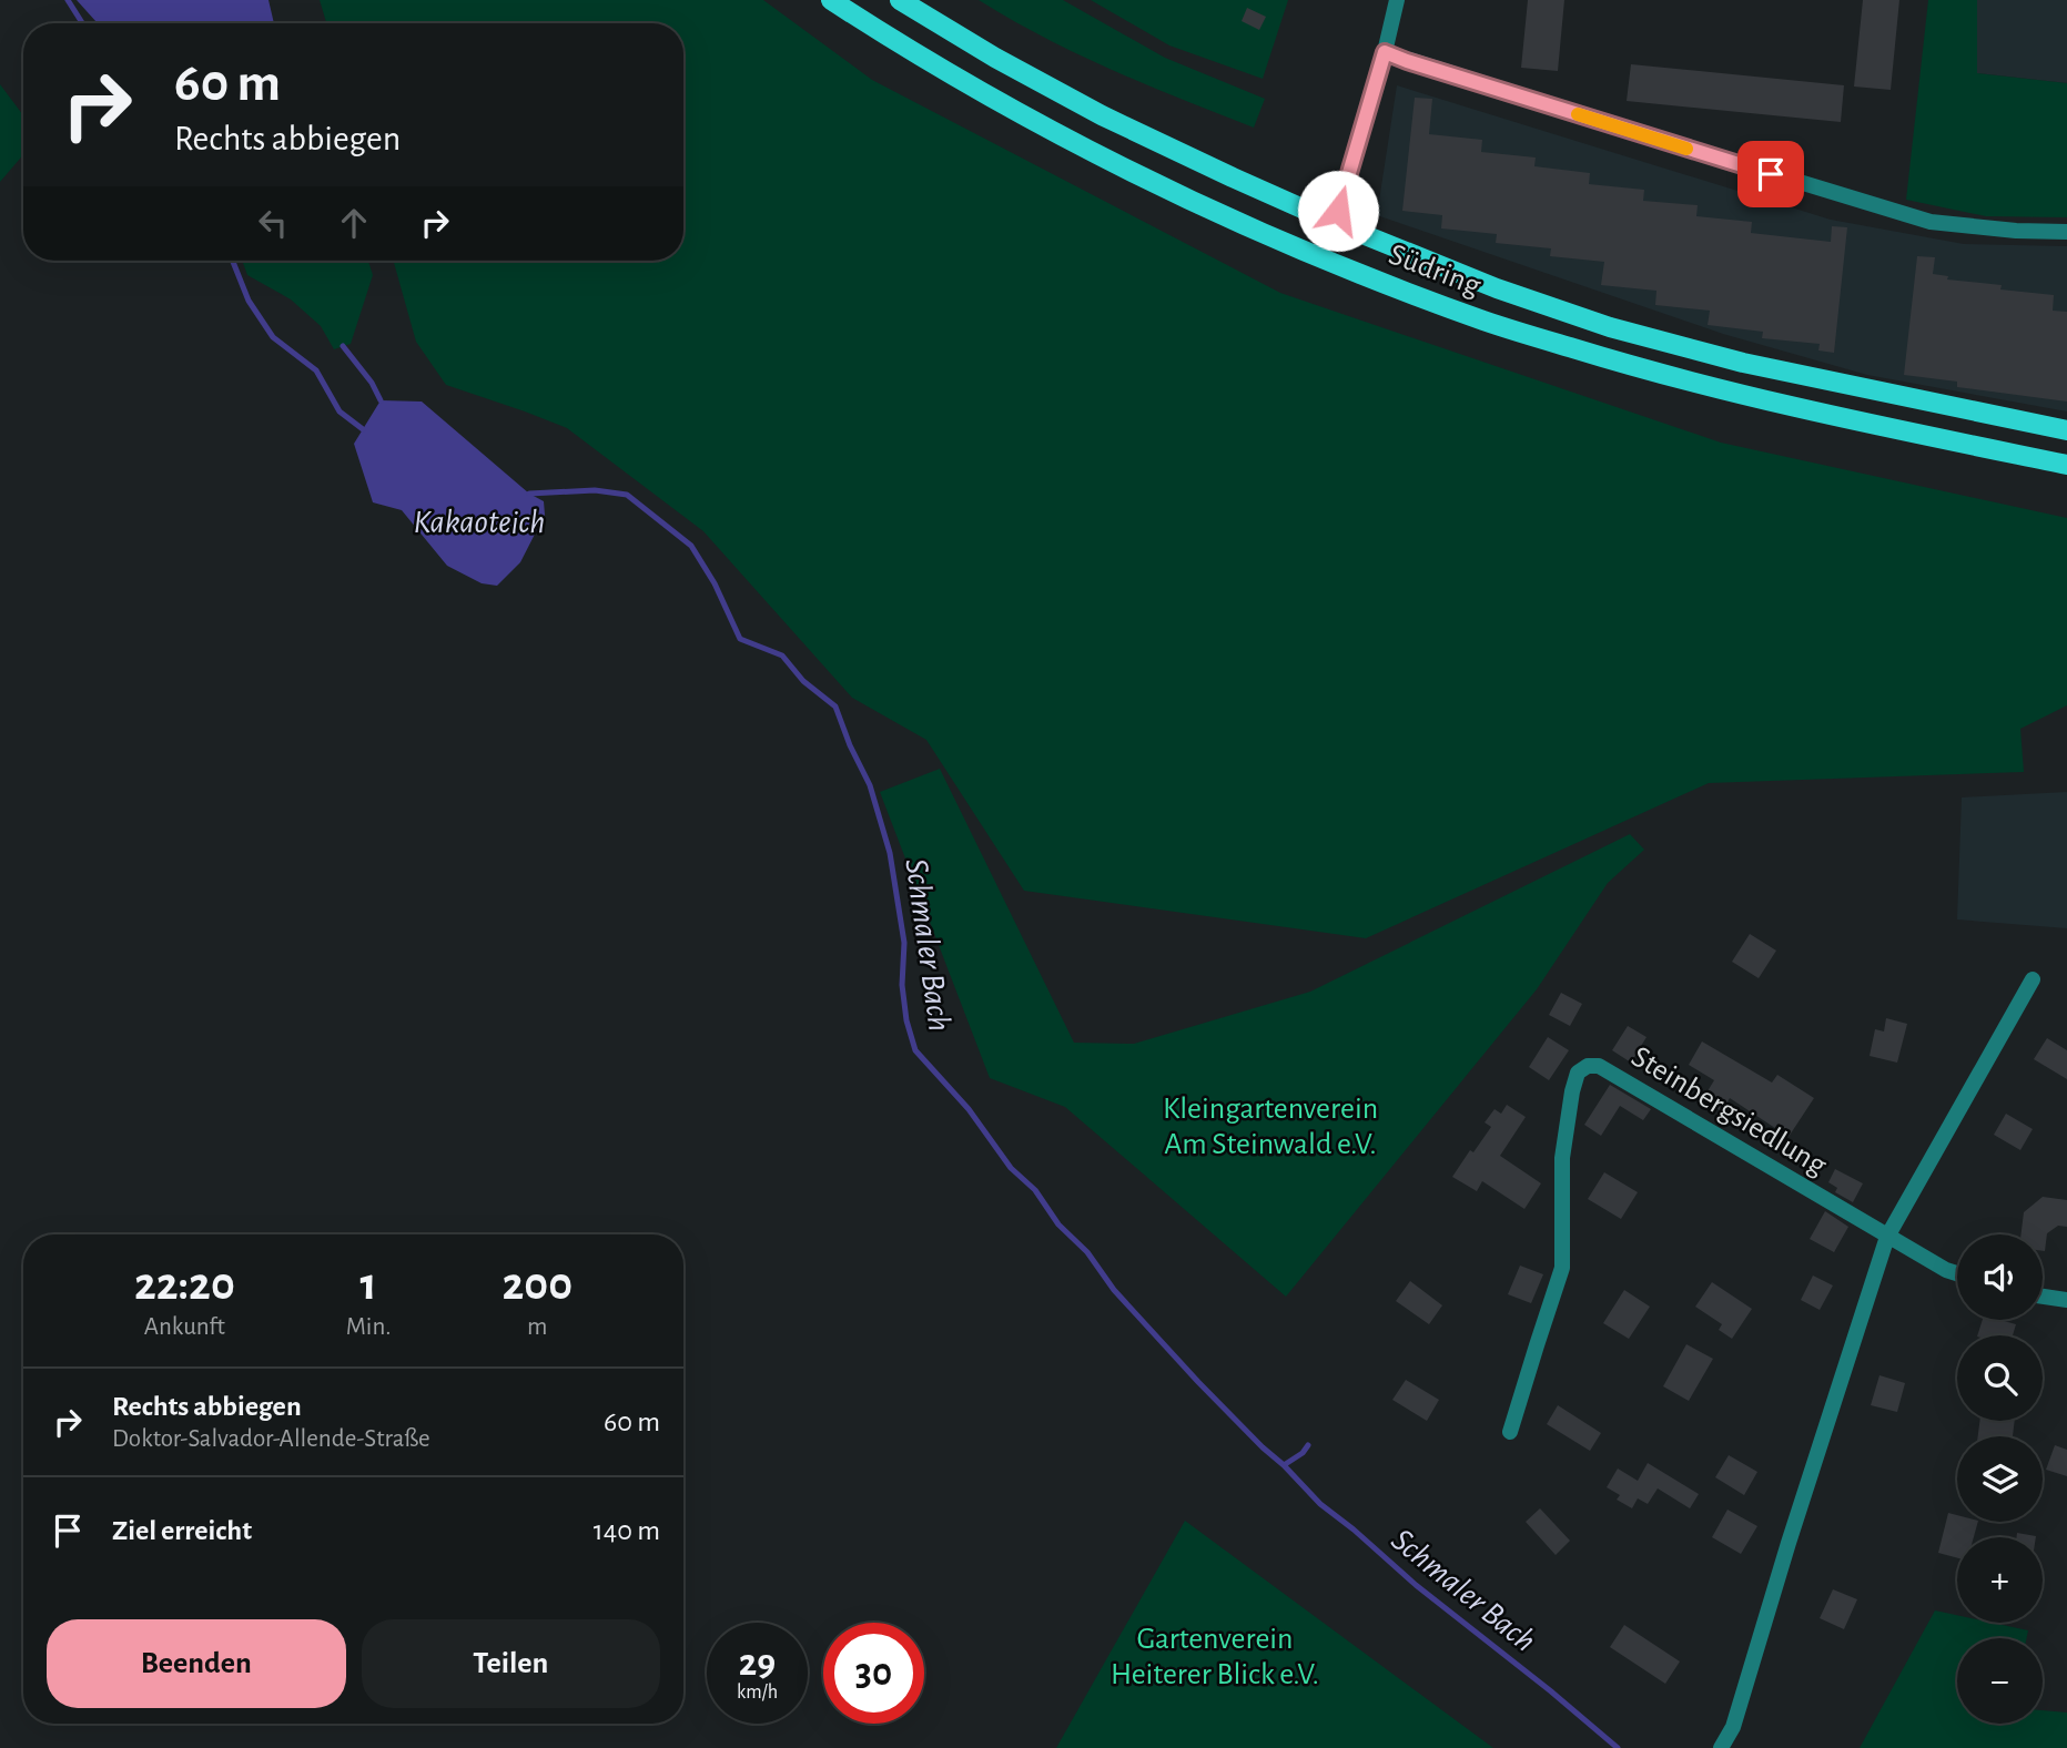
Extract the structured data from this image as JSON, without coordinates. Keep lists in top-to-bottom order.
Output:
{
  "streets": {
    "main road": ["Südring"],
    "street": ["Steinbergsiedlung"]
  },
  "water": ["Kakaoteich", "Schmaler Bach"],
  "parks": ["Kleingartenverein Am Steinwald e.V.", "Gartenverein Heiterer Blick e.V."],
  "page": {
    "turn": ["60 m", "Rechts abbiegen"],
    "map_buttons": ["+", "−"],
    "eta": [
      "22:20",
      "Ankunft",
      "1",
      "Min.",
      "200",
      "m"
    ],
    "list": [
      {
        "name": "Rechts abbiegen",
        "note": "Doktor-Salvador-Allende-Straße",
        "value": "60 m"
      },
      {
        "name": "Ziel erreicht",
        "value": "140 m"
      }
    ],
    "buttons": ["Beenden", "Teilen"],
    "speed": "29 km/h",
    "limit": "30"
  }
}
